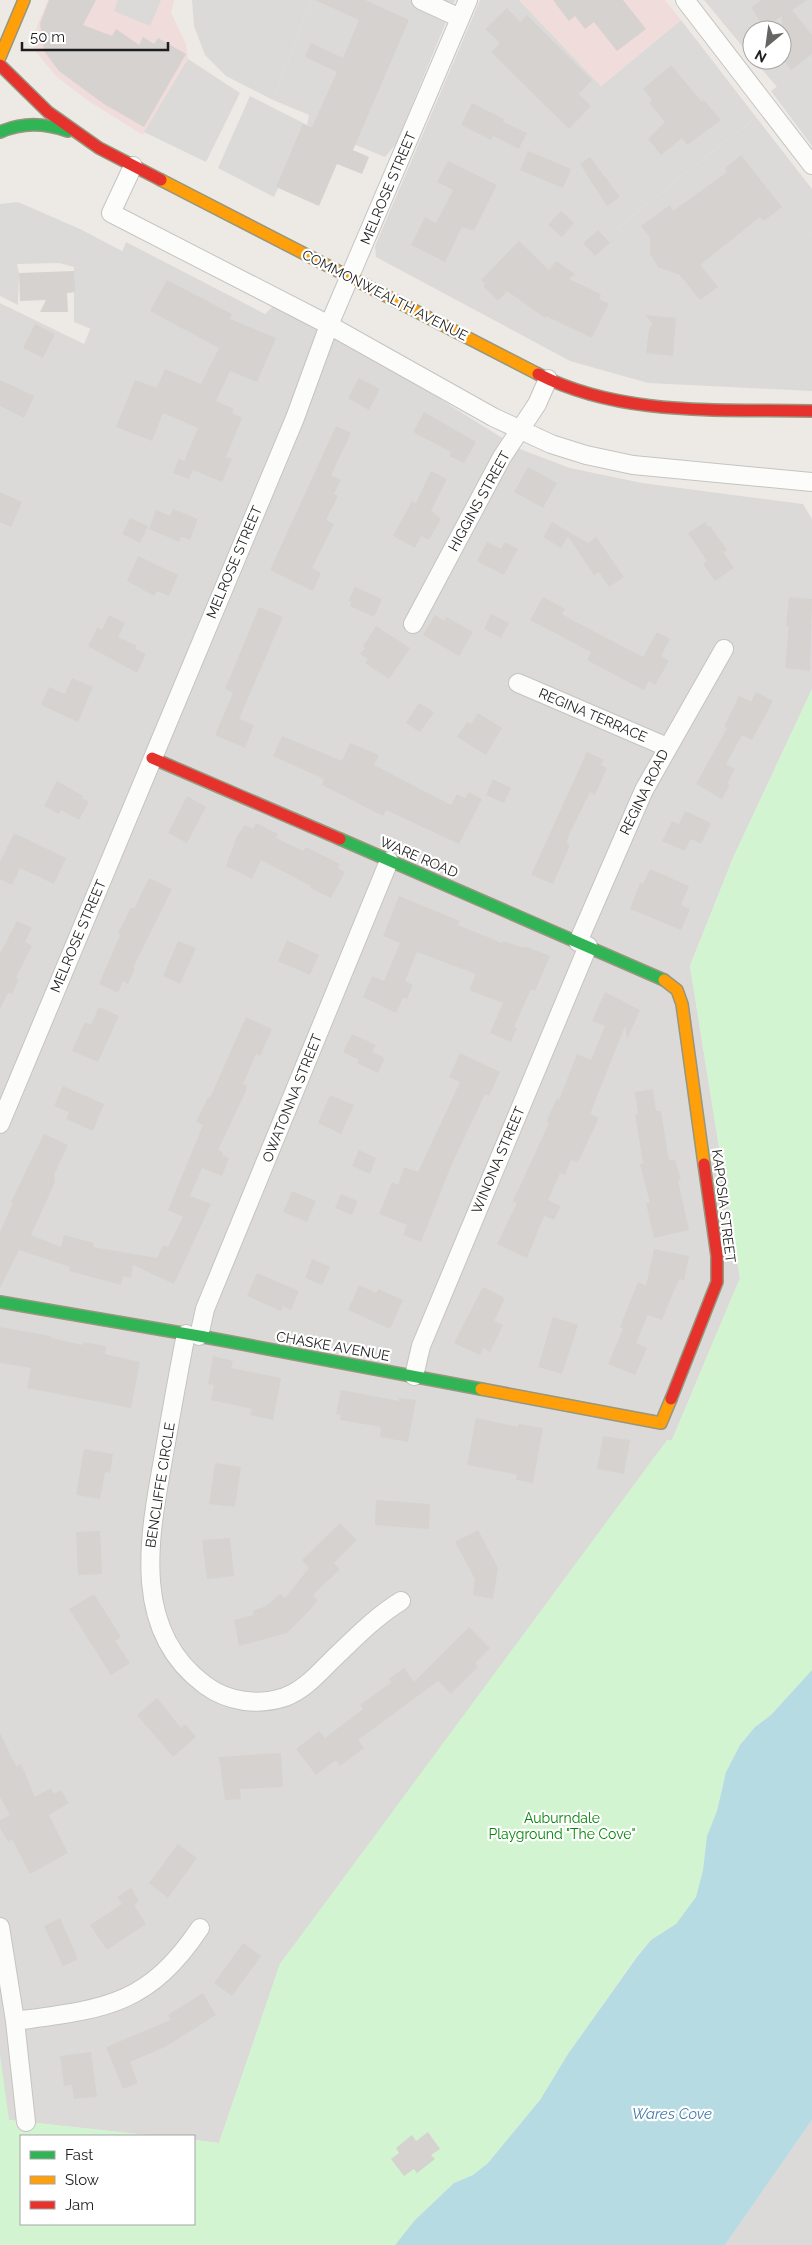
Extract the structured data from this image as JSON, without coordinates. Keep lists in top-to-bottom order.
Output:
{
  "streets": {
    "street": [
      "MELROSE STREET",
      "COMMONWEALTH AVENUE",
      "HIGGINS STREET",
      "REGINA TERRACE",
      "REGINA ROAD",
      "WARE ROAD",
      "OWATONNA STREET",
      "WINONA STREET",
      "KAPOSIA STREET",
      "CHASKE AVENUE",
      "BENCLIFFE CIRCLE"
    ]
  },
  "crossings": [
    ["MELROSE STREET", "COMMONWEALTH AVENUE"],
    ["MELROSE STREET", "WARE ROAD"],
    ["COMMONWEALTH AVENUE", "HIGGINS STREET"],
    ["REGINA TERRACE", "REGINA ROAD"],
    ["REGINA ROAD", "WARE ROAD"],
    ["REGINA ROAD", "WINONA STREET"],
    ["WARE ROAD", "OWATONNA STREET"],
    ["WARE ROAD", "WINONA STREET"],
    ["WARE ROAD", "KAPOSIA STREET"],
    ["OWATONNA STREET", "CHASKE AVENUE"],
    ["OWATONNA STREET", "BENCLIFFE CIRCLE"],
    ["WINONA STREET", "CHASKE AVENUE"],
    ["KAPOSIA STREET", "CHASKE AVENUE"],
    ["CHASKE AVENUE", "BENCLIFFE CIRCLE"]
  ],
  "water": ["Wares Cove"],
  "parks": ["Auburndale Playground \"The Cove\""],
  "legend": ["Fast", "Slow", "Jam"],
  "scale_bar": "50 m",
  "north": "bottom left"
}
